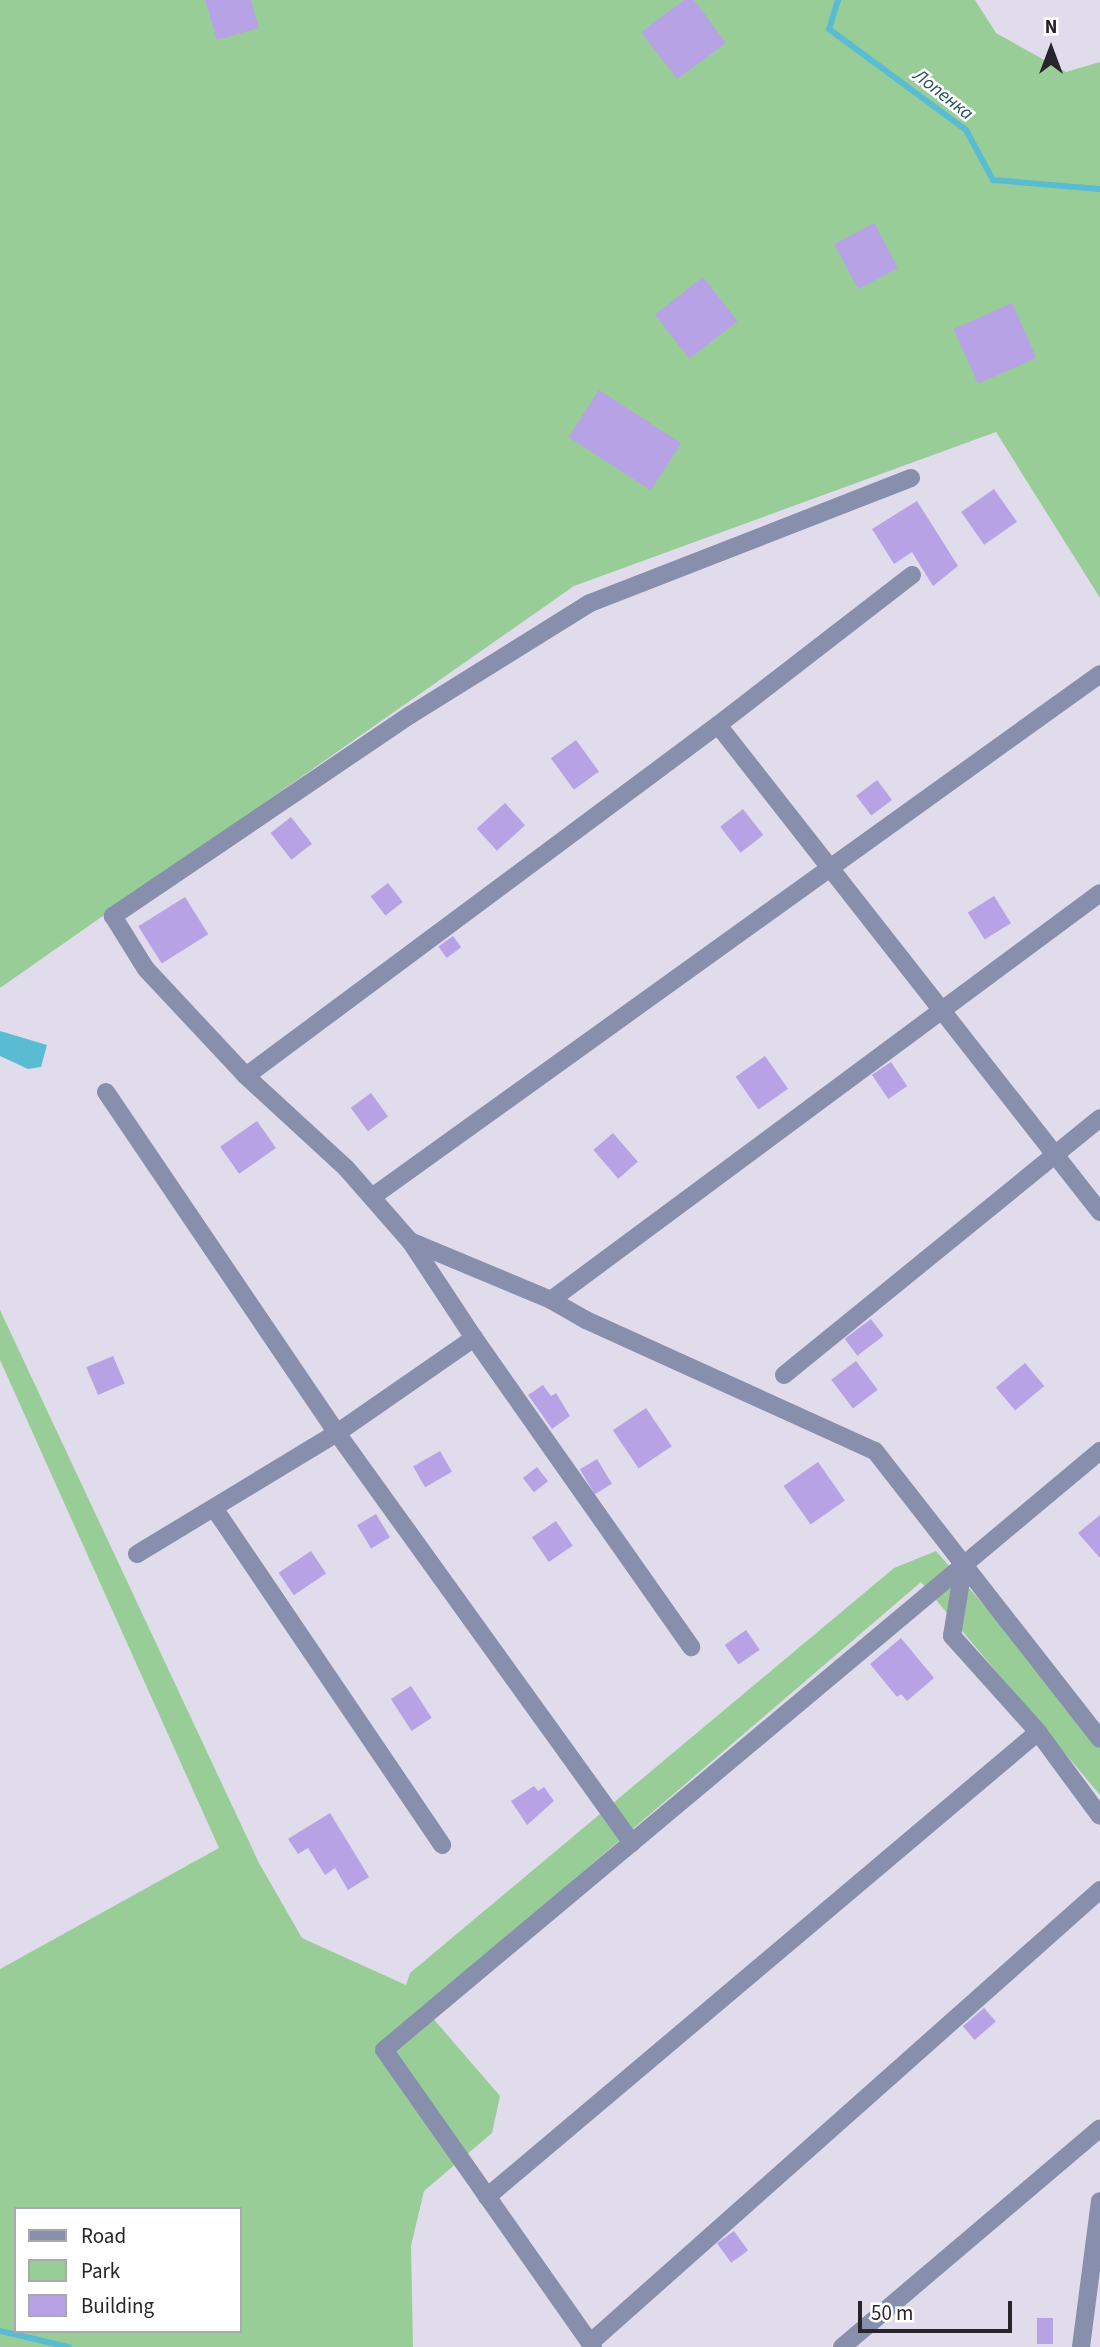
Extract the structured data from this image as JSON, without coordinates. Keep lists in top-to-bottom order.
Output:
{
  "water": ["Лопенка"],
  "legend": ["Road", "Park", "Building"],
  "scale_bar": "50 m",
  "north": "top"
}
